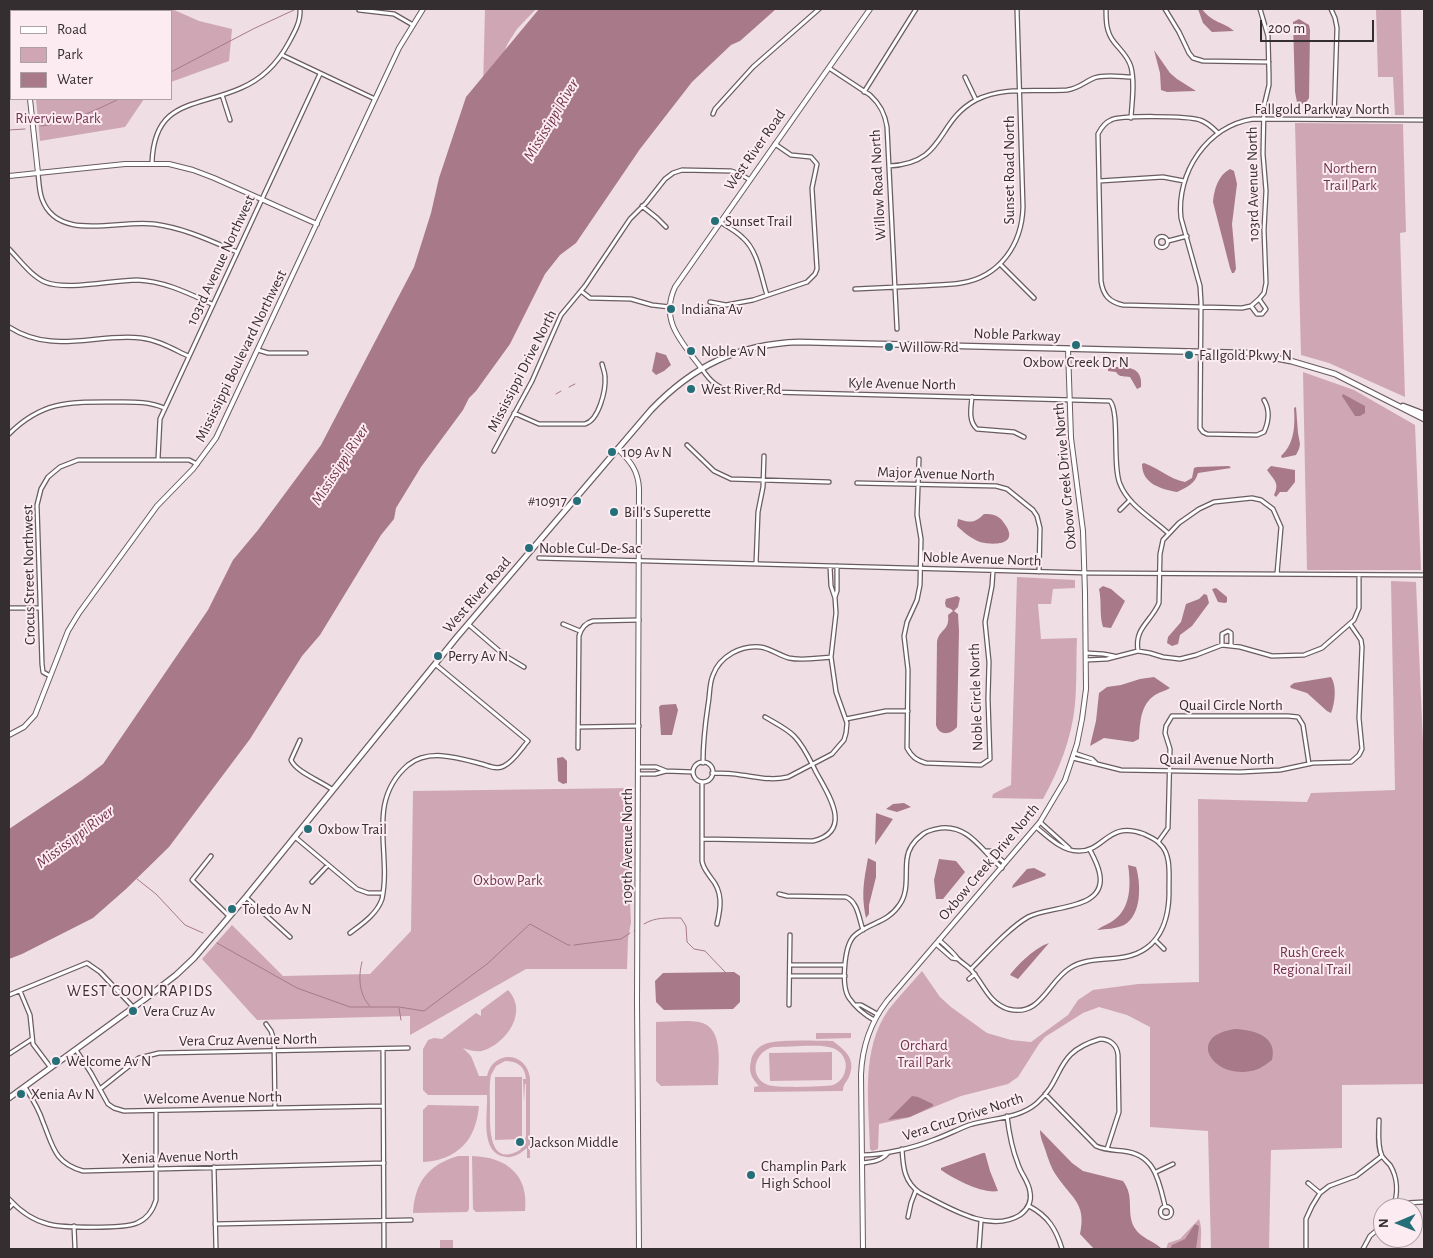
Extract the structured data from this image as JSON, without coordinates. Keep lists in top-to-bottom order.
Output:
{
  "streets": {
    "main road": ["West River Road", "Noble Parkway"],
    "street": [
      "Fallgold Parkway North",
      "Sunset Road North",
      "103rd Avenue North",
      "Willow Road North",
      "103rd Avenue Northwest",
      "Mississippi Boulevard Northwest",
      "Mississippi Drive North",
      "Kyle Avenue North",
      "Major Avenue North",
      "Oxbow Creek Drive North",
      "Noble Avenue North",
      "Crocus Street Northwest",
      "Noble Circle North",
      "Quail Circle North",
      "Quail Avenue North",
      "109th Avenue North",
      "Vera Cruz Avenue North",
      "Welcome Avenue North",
      "Vera Cruz Drive North",
      "Xenia Avenue North"
    ]
  },
  "crossings": [
    ["Fallgold Parkway North", "103rd Avenue North"],
    ["Fallgold Parkway North", "Noble Parkway"],
    ["West River Road", "Willow Road North"],
    ["West River Road", "Noble Parkway"],
    ["West River Road", "Mississippi Drive North"],
    ["West River Road", "Kyle Avenue North"],
    ["West River Road", "109th Avenue North"],
    ["West River Road", "Welcome Avenue North"],
    ["West River Road", "Xenia Avenue North"],
    ["Sunset Road North", "Willow Road North"],
    ["103rd Avenue Northwest", "Crocus Street Northwest"],
    ["Noble Parkway", "Kyle Avenue North"],
    ["Noble Parkway", "Oxbow Creek Drive North"],
    ["Mississippi Boulevard Northwest", "Crocus Street Northwest"],
    ["Kyle Avenue North", "Oxbow Creek Drive North"],
    ["Major Avenue North", "Noble Avenue North"],
    ["Major Avenue North", "Noble Circle North"],
    ["Oxbow Creek Drive North", "Noble Avenue North"],
    ["Oxbow Creek Drive North", "Quail Avenue North"],
    ["Oxbow Creek Drive North", "Vera Cruz Drive North"],
    ["Noble Avenue North", "Noble Circle North"],
    ["Noble Avenue North", "109th Avenue North"],
    ["Quail Circle North", "Quail Avenue North"],
    ["Vera Cruz Avenue North", "Welcome Avenue North"]
  ],
  "districts": ["WEST COON RAPIDS"],
  "water": ["Mississippi River"],
  "parks": [
    "Riverview Park",
    "Northern Trail Park",
    "Oxbow Park",
    "Rush Creek Regional Trail",
    "Orchard Trail Park"
  ],
  "places": [
    "Sunset Trail",
    "Indiana Av",
    "Oxbow Creek Dr N",
    "Willow Rd",
    "Noble Av N",
    "Fallgold Pkwy N",
    "West River Rd",
    "109 Av N",
    "#10917",
    "Bill's Superette",
    "Noble Cul-De-Sac",
    "Perry Av N",
    "Oxbow Trail",
    "Toledo Av N",
    "Vera Cruz Av",
    "Welcome Av N",
    "Xenia Av N",
    "Jackson Middle",
    "Champlin Park High School"
  ],
  "legend": ["Road", "Park", "Water"],
  "scale_bar": "200 m",
  "north": "left"
}
